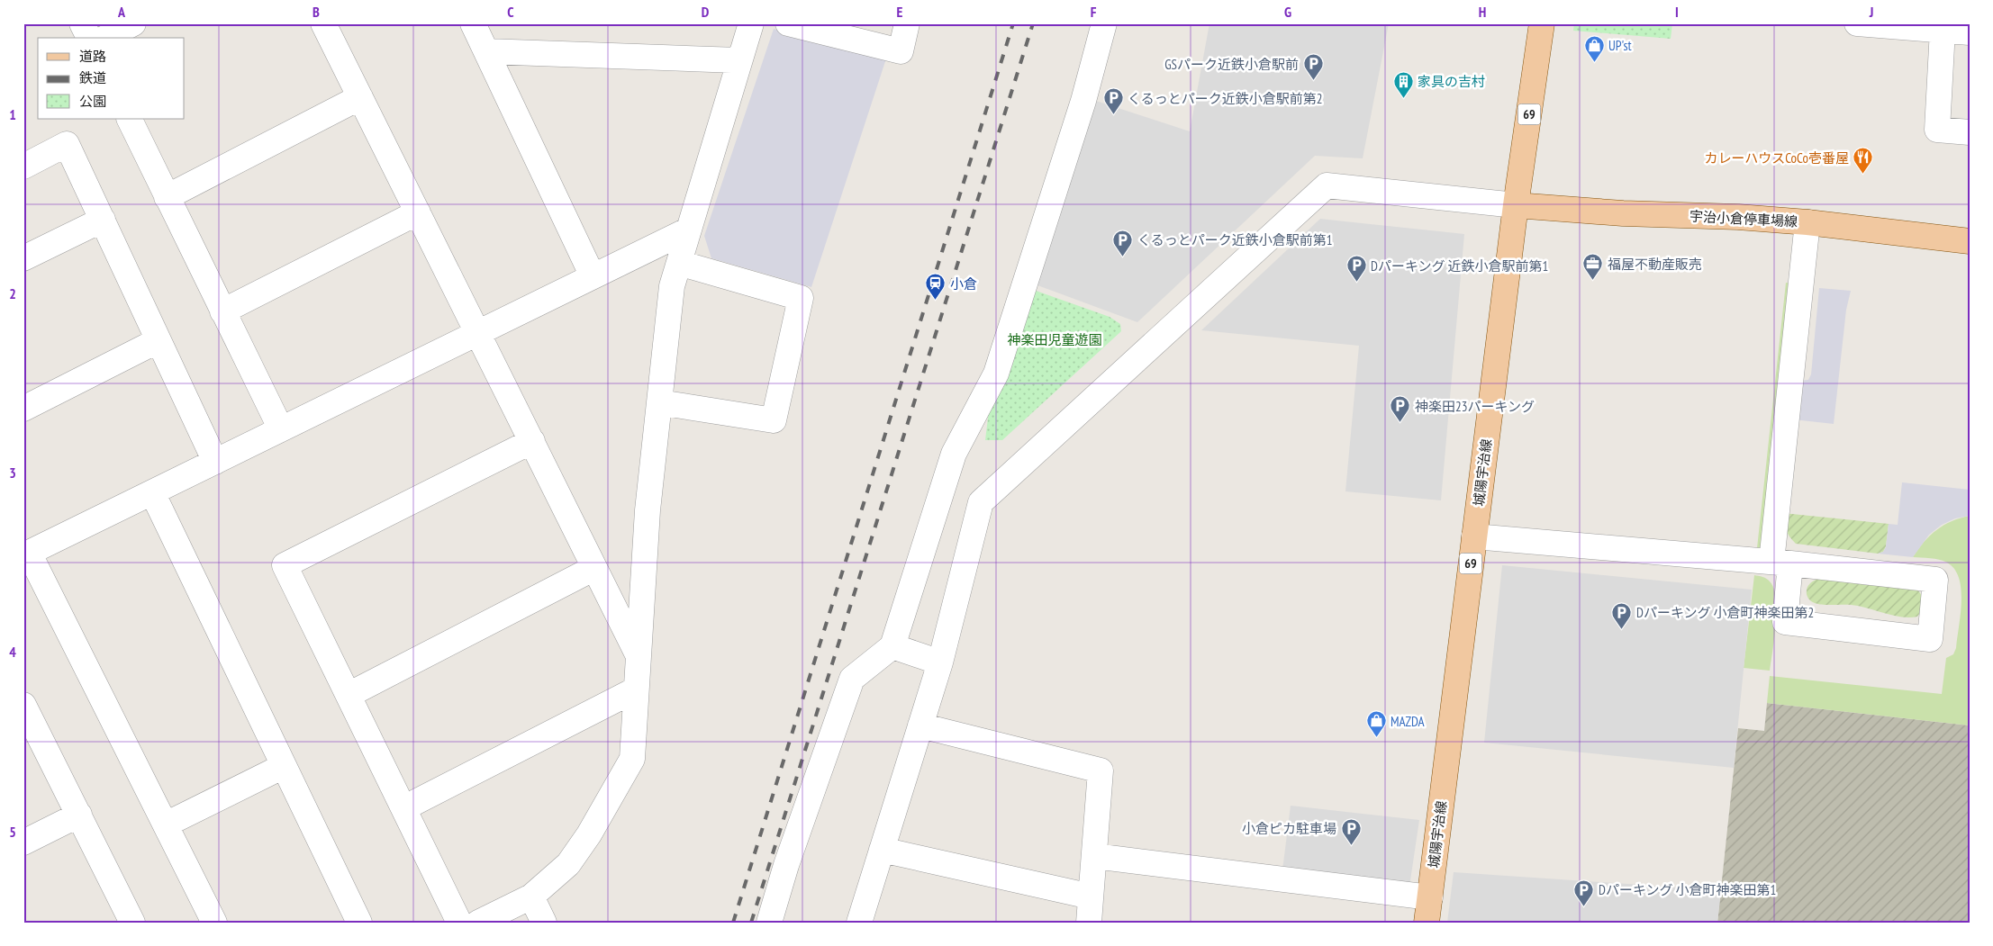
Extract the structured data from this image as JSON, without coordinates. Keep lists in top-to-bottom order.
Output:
{
  "streets": {
    "main road": ["69", "宇治小倉停車場線", "城陽宇治線"]
  },
  "crossings": [
    ["宇治小倉停車場線", "城陽宇治線"]
  ],
  "parks": ["神楽田児童遊園"],
  "places": {
    "shop": ["UP'st", "MAZDA"],
    "parking": [
      "GSパーク近鉄小倉駅前",
      "くるっとパーク近鉄小倉駅前第2",
      "くるっとパーク近鉄小倉駅前第1",
      "Dパーキング 近鉄小倉駅前第1",
      "神楽田23パーキング",
      "Dパーキング 小倉町神楽田第2",
      "小倉ピカ駐車場",
      "Dパーキング 小倉町神楽田第1"
    ],
    "building": ["家具の吉村"],
    "restaurant": ["カレーハウスCoCo壱番屋"],
    "office": ["福屋不動産販売"],
    "station": ["小倉"]
  },
  "legend": ["道路", "鉄道", "公園"],
  "grid": {
    "columns": [
      "A",
      "B",
      "C",
      "D",
      "E",
      "F",
      "G",
      "H",
      "I",
      "J"
    ],
    "rows": [
      "1",
      "2",
      "3",
      "4",
      "5"
    ]
  }
}
